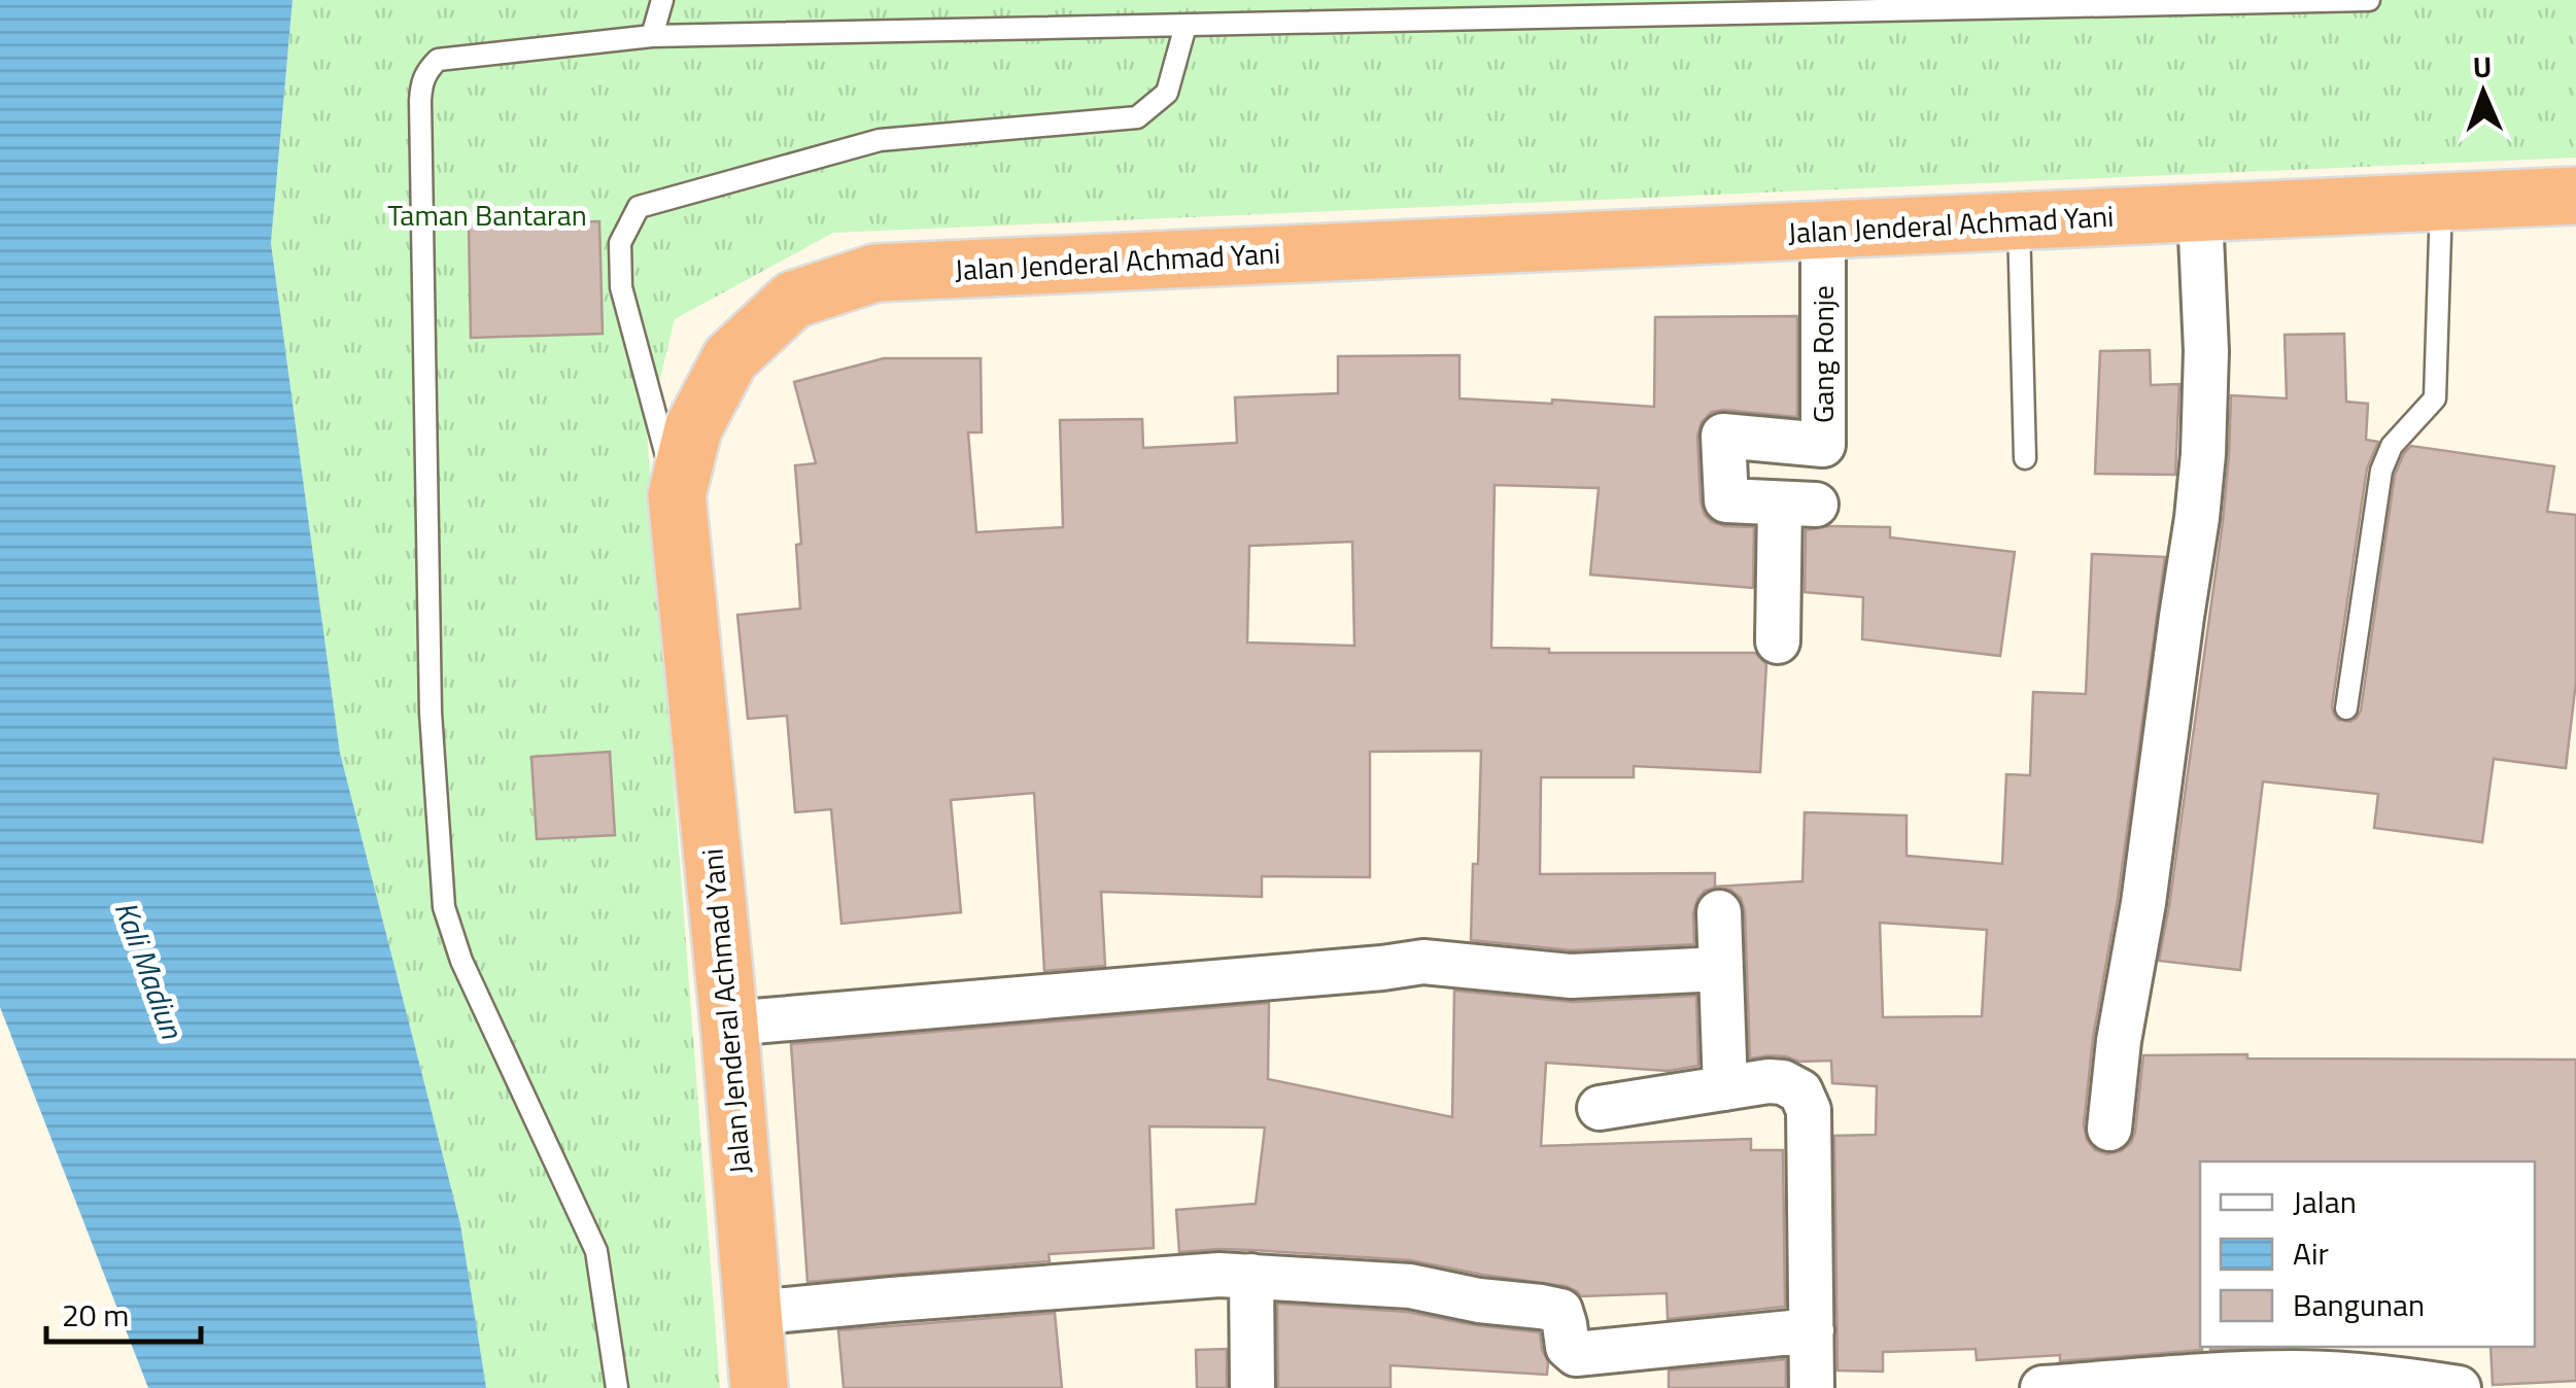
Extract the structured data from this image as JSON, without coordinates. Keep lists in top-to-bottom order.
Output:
{
  "streets": {
    "highway": ["Jalan Jenderal Achmad Yani"],
    "street": ["Gang Ronje"]
  },
  "crossings": [
    ["Jalan Jenderal Achmad Yani", "Gang Ronje"]
  ],
  "water": ["Kali Madiun"],
  "parks": ["Taman Bantaran"],
  "legend": ["Jalan", "Air", "Bangunan"],
  "scale_bar": "20 m",
  "north": "top"
}
